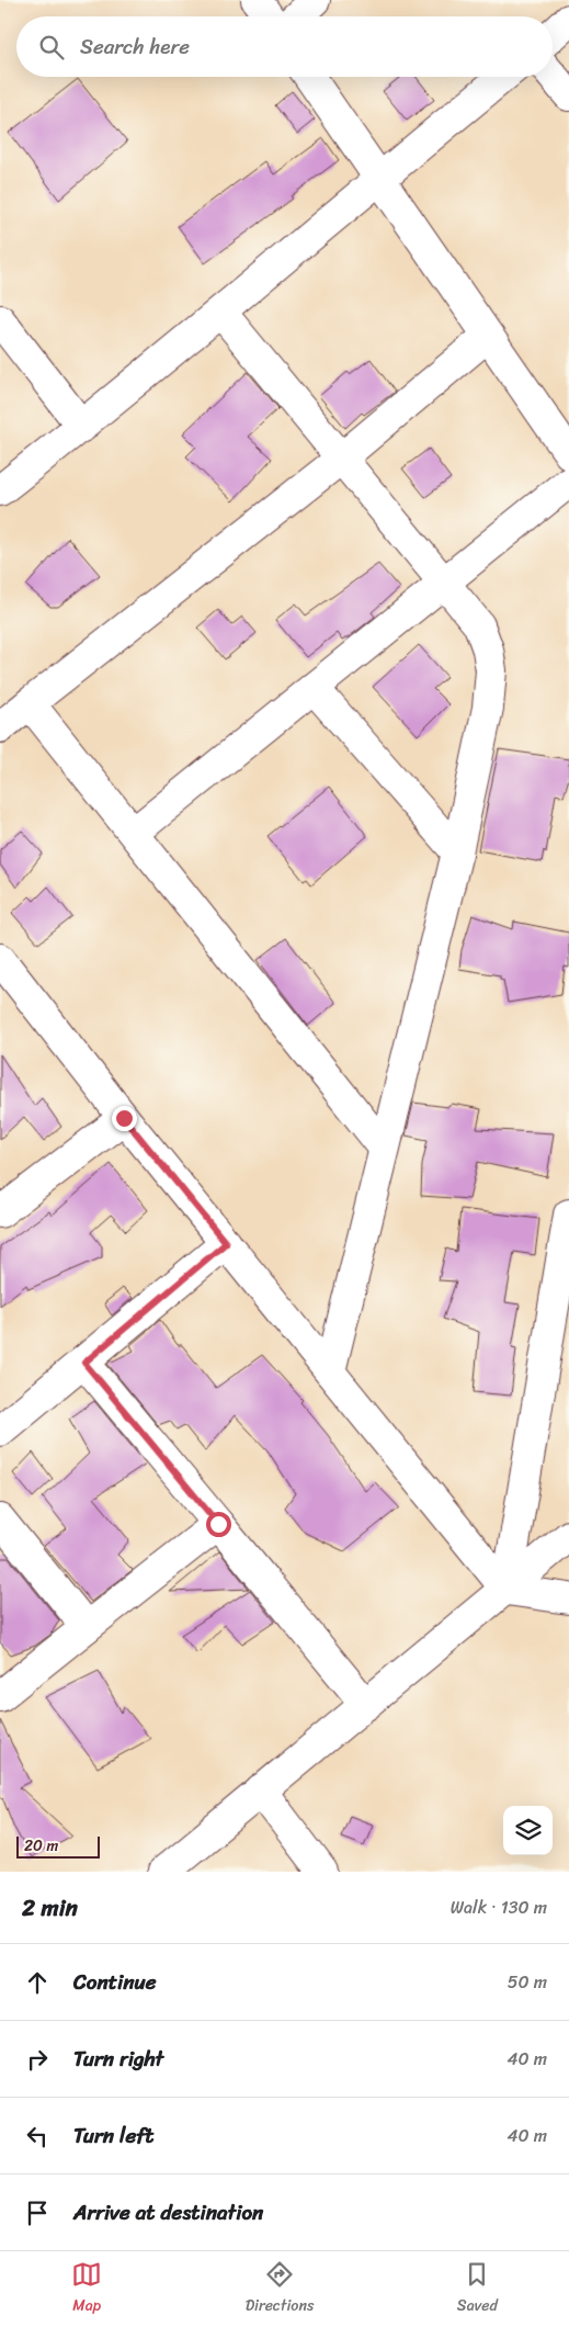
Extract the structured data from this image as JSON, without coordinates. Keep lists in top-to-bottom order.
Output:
{
  "scale_bar": "20 m",
  "page": {
    "search": "Search here",
    "scale": "20 m",
    "heading": ["2 min", "Walk · 130 m"],
    "list": [
      ["Continue", "50 m"],
      ["Turn right", "40 m"],
      ["Turn left", "40 m"],
      "Arrive at destination"
    ],
    "nav": ["Map", "Directions", "Saved"]
  }
}
